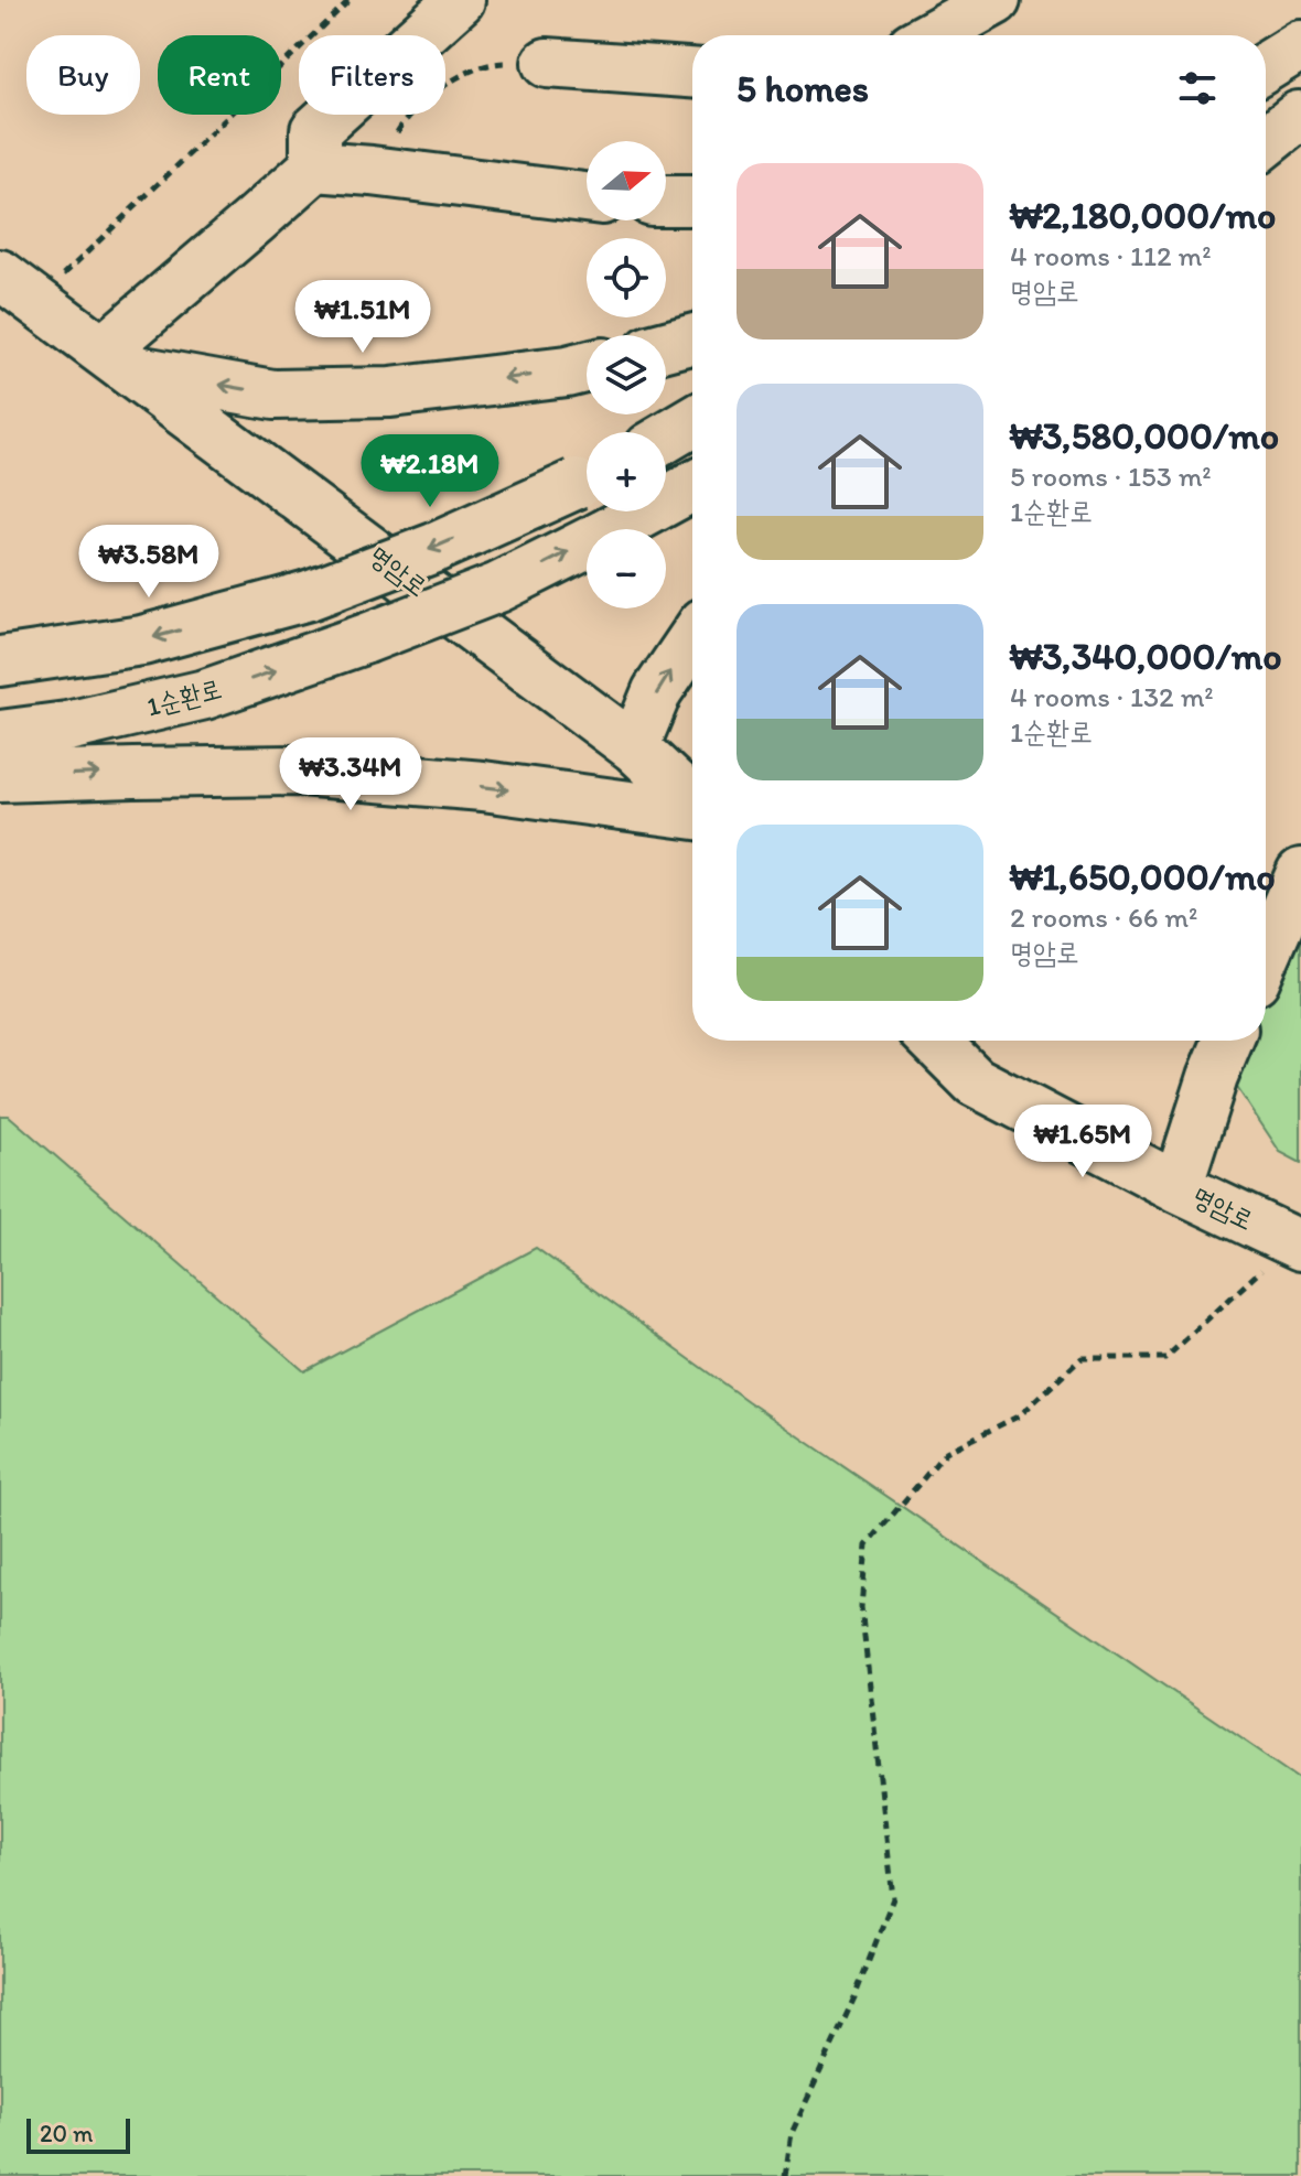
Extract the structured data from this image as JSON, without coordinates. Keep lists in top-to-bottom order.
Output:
{
  "streets": {
    "street": ["명암로", "1순환로"]
  },
  "scale_bar": "20 m",
  "north": "right",
  "page": {
    "chip": ["Buy", "Rent", "Filters"],
    "heading": "5 homes",
    "map_buttons": ["+", "−"],
    "list": [
      {
        "name": "₩2,180,000/mo",
        "note": "4 rooms · 112 m² · 명암로"
      },
      {
        "name": "₩3,580,000/mo",
        "note": "5 rooms · 153 m² · 1순환로"
      },
      {
        "name": "₩3,340,000/mo",
        "note": "4 rooms · 132 m² · 1순환로"
      },
      {
        "name": "₩1,650,000/mo",
        "note": "2 rooms · 66 m² · 명암로"
      }
    ],
    "price": [
      "₩1.51M",
      "₩2.18M",
      "₩3.58M",
      "₩3.34M",
      "₩1.65M"
    ],
    "scale": "20 m"
  }
}
